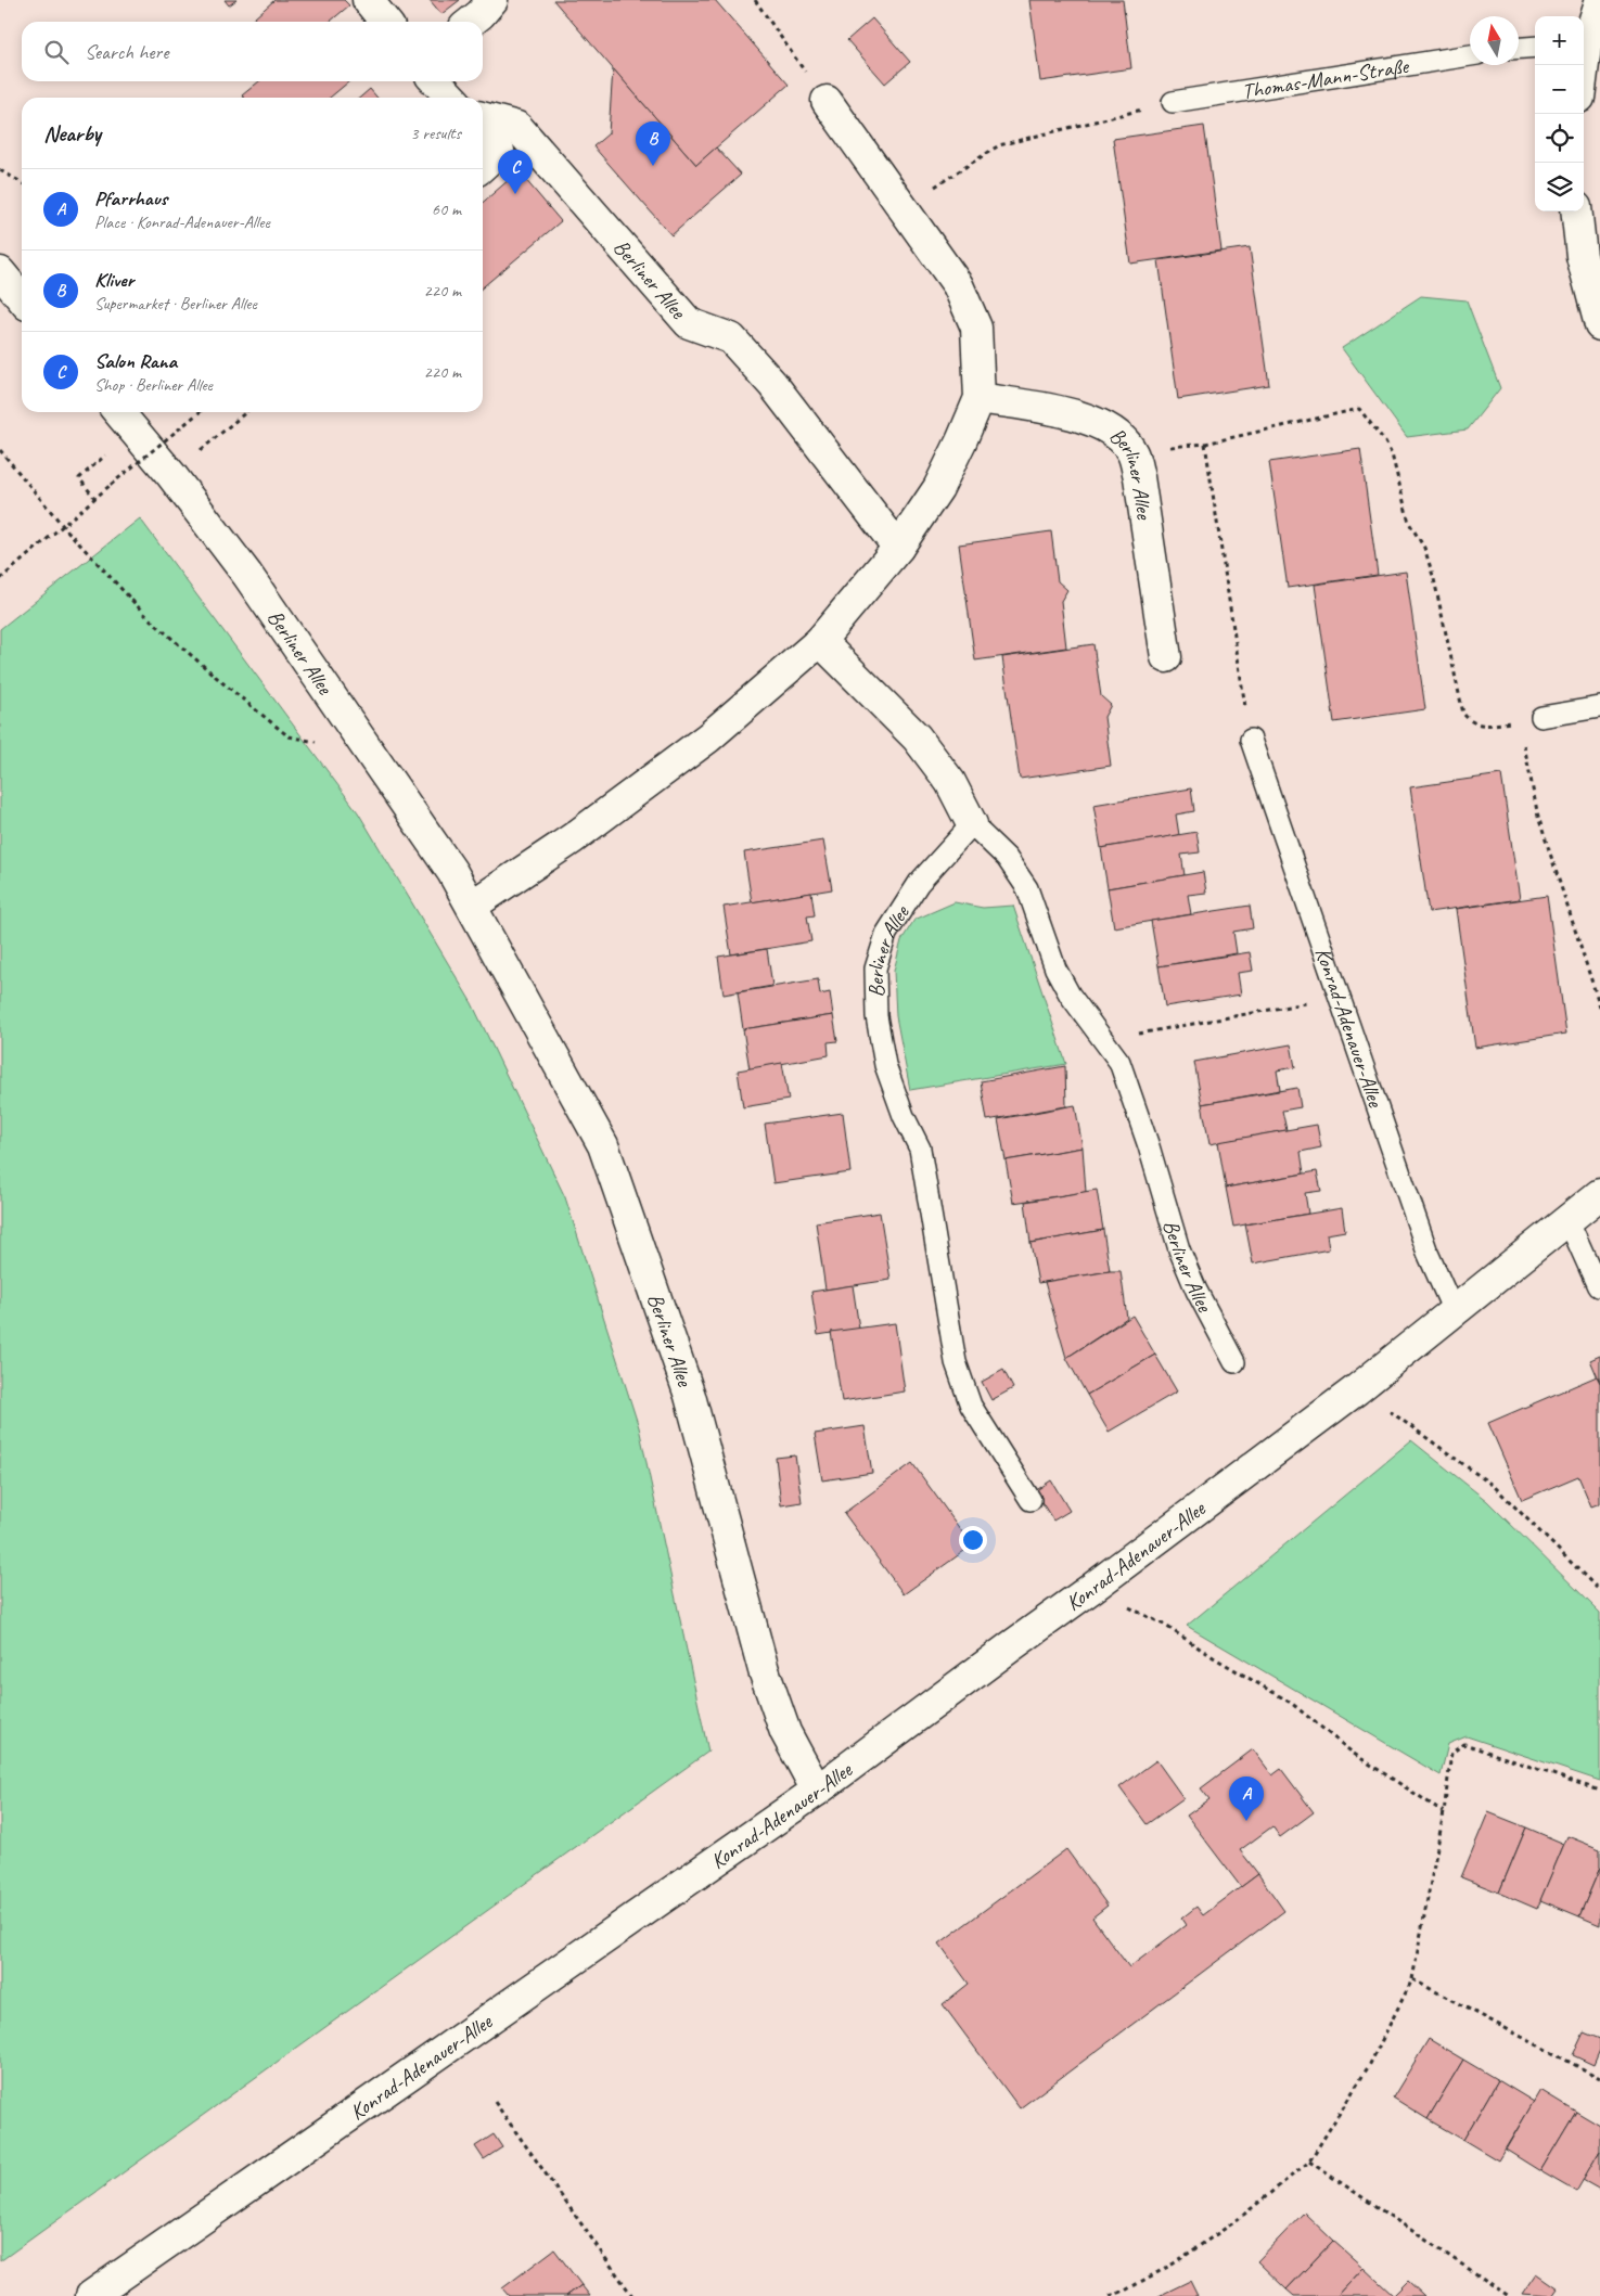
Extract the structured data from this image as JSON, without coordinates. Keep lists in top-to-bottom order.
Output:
{
  "streets": {
    "street": ["Berliner Allee", "Konrad-Adenauer-Allee"],
    "lane": ["Thomas-Mann-Straße"]
  },
  "crossings": [
    ["Berliner Allee", "Konrad-Adenauer-Allee"]
  ],
  "north": "top",
  "page": {
    "map_buttons": ["+", "−"],
    "search": "Search here",
    "heading": ["Nearby", "3 results"],
    "pins": ["B", "C", "A"],
    "list": [
      {
        "mark": "A",
        "name": "Pfarrhaus",
        "note": "Place · Konrad-Adenauer-Allee",
        "value": "60 m"
      },
      {
        "mark": "B",
        "name": "Kliver",
        "note": "Supermarket · Berliner Allee",
        "value": "220 m"
      },
      {
        "mark": "C",
        "name": "Salon Rana",
        "note": "Shop · Berliner Allee",
        "value": "220 m"
      }
    ]
  }
}
